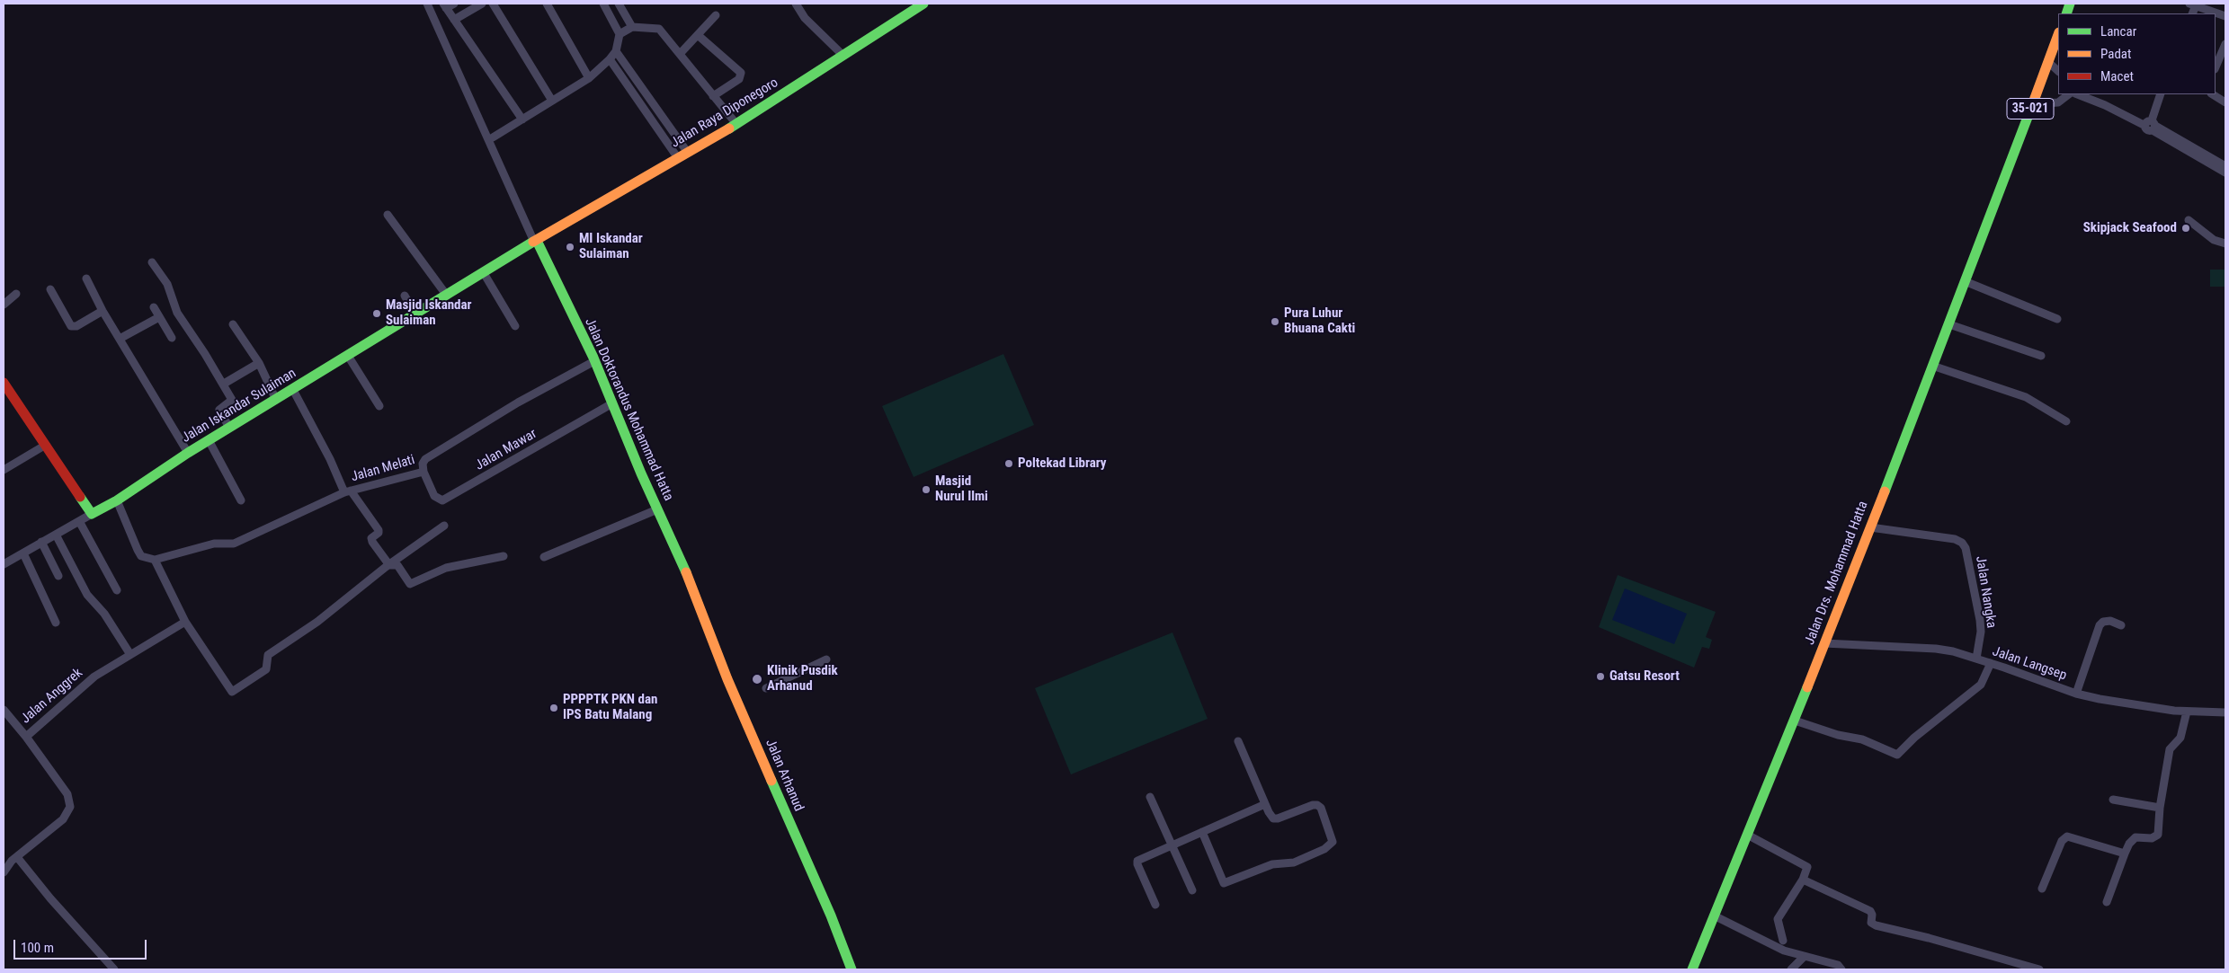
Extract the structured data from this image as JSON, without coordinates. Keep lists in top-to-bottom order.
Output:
{
  "streets": {
    "street": [
      "35-021",
      "Jalan Raya Diponegoro",
      "Jalan Iskandar Sulaiman",
      "Jalan Doktorandus Mohammad Hatta",
      "Jalan Mawar",
      "Jalan Melati",
      "Jalan Drs. Mohammad Hatta",
      "Jalan Nangka",
      "Jalan Langsep",
      "Jalan Anggrek",
      "Jalan Arhanud"
    ]
  },
  "crossings": [
    ["35-021", "Jalan Drs. Mohammad Hatta"],
    ["Jalan Raya Diponegoro", "Jalan Iskandar Sulaiman"],
    ["Jalan Raya Diponegoro", "Jalan Doktorandus Mohammad Hatta"],
    ["Jalan Iskandar Sulaiman", "Jalan Doktorandus Mohammad Hatta"],
    ["Jalan Doktorandus Mohammad Hatta", "Jalan Mawar"],
    ["Jalan Doktorandus Mohammad Hatta", "Jalan Melati"],
    ["Jalan Doktorandus Mohammad Hatta", "Jalan Arhanud"],
    ["Jalan Mawar", "Jalan Melati"],
    ["Jalan Drs. Mohammad Hatta", "Jalan Nangka"],
    ["Jalan Drs. Mohammad Hatta", "Jalan Langsep"],
    ["Jalan Nangka", "Jalan Langsep"]
  ],
  "places": [
    "Skipjack Seafood",
    "MI Iskandar Sulaiman",
    "Masjid Iskandar Sulaiman",
    "Pura Luhur Bhuana Cakti",
    "Poltekad Library",
    "Masjid Nurul Ilmi",
    "Gatsu Resort",
    "Klinik Pusdik Arhanud",
    "PPPPTK PKN dan IPS Batu Malang"
  ],
  "legend": ["Lancar", "Padat", "Macet"],
  "scale_bar": "100 m"
}
